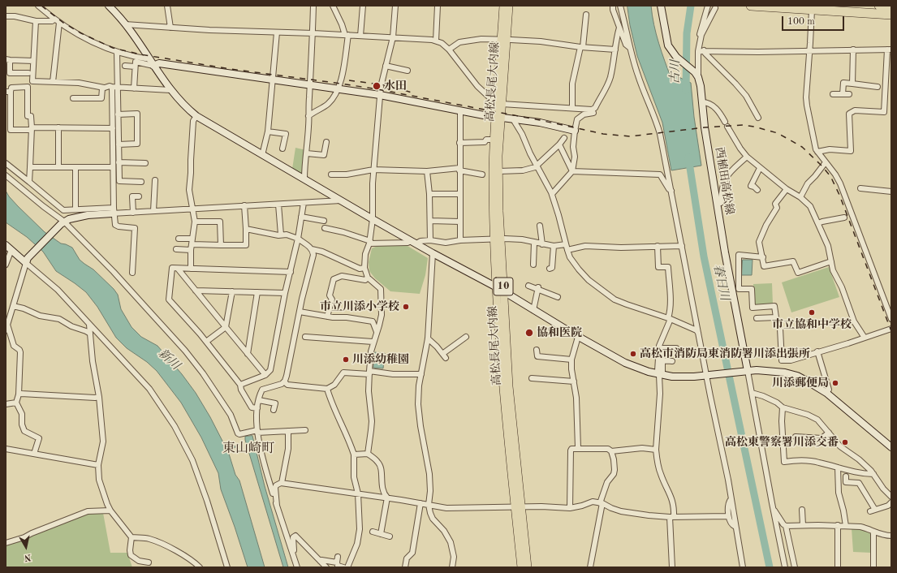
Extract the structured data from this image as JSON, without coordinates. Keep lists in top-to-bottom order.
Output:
{
  "streets": {
    "main road": ["高松長尾大内線", "10"],
    "street": ["西植田高松線"]
  },
  "districts": ["東山崎町"],
  "water": ["古川", "春日川", "新川"],
  "places": [
    "水田",
    "市立川添小学校",
    "市立協和中学校",
    "協和医院",
    "高松市消防局東消防署川添出張所",
    "川添幼稚園",
    "川添郵便局",
    "高松東警察署川添交番"
  ],
  "scale_bar": "100 m",
  "north": "bottom"
}
